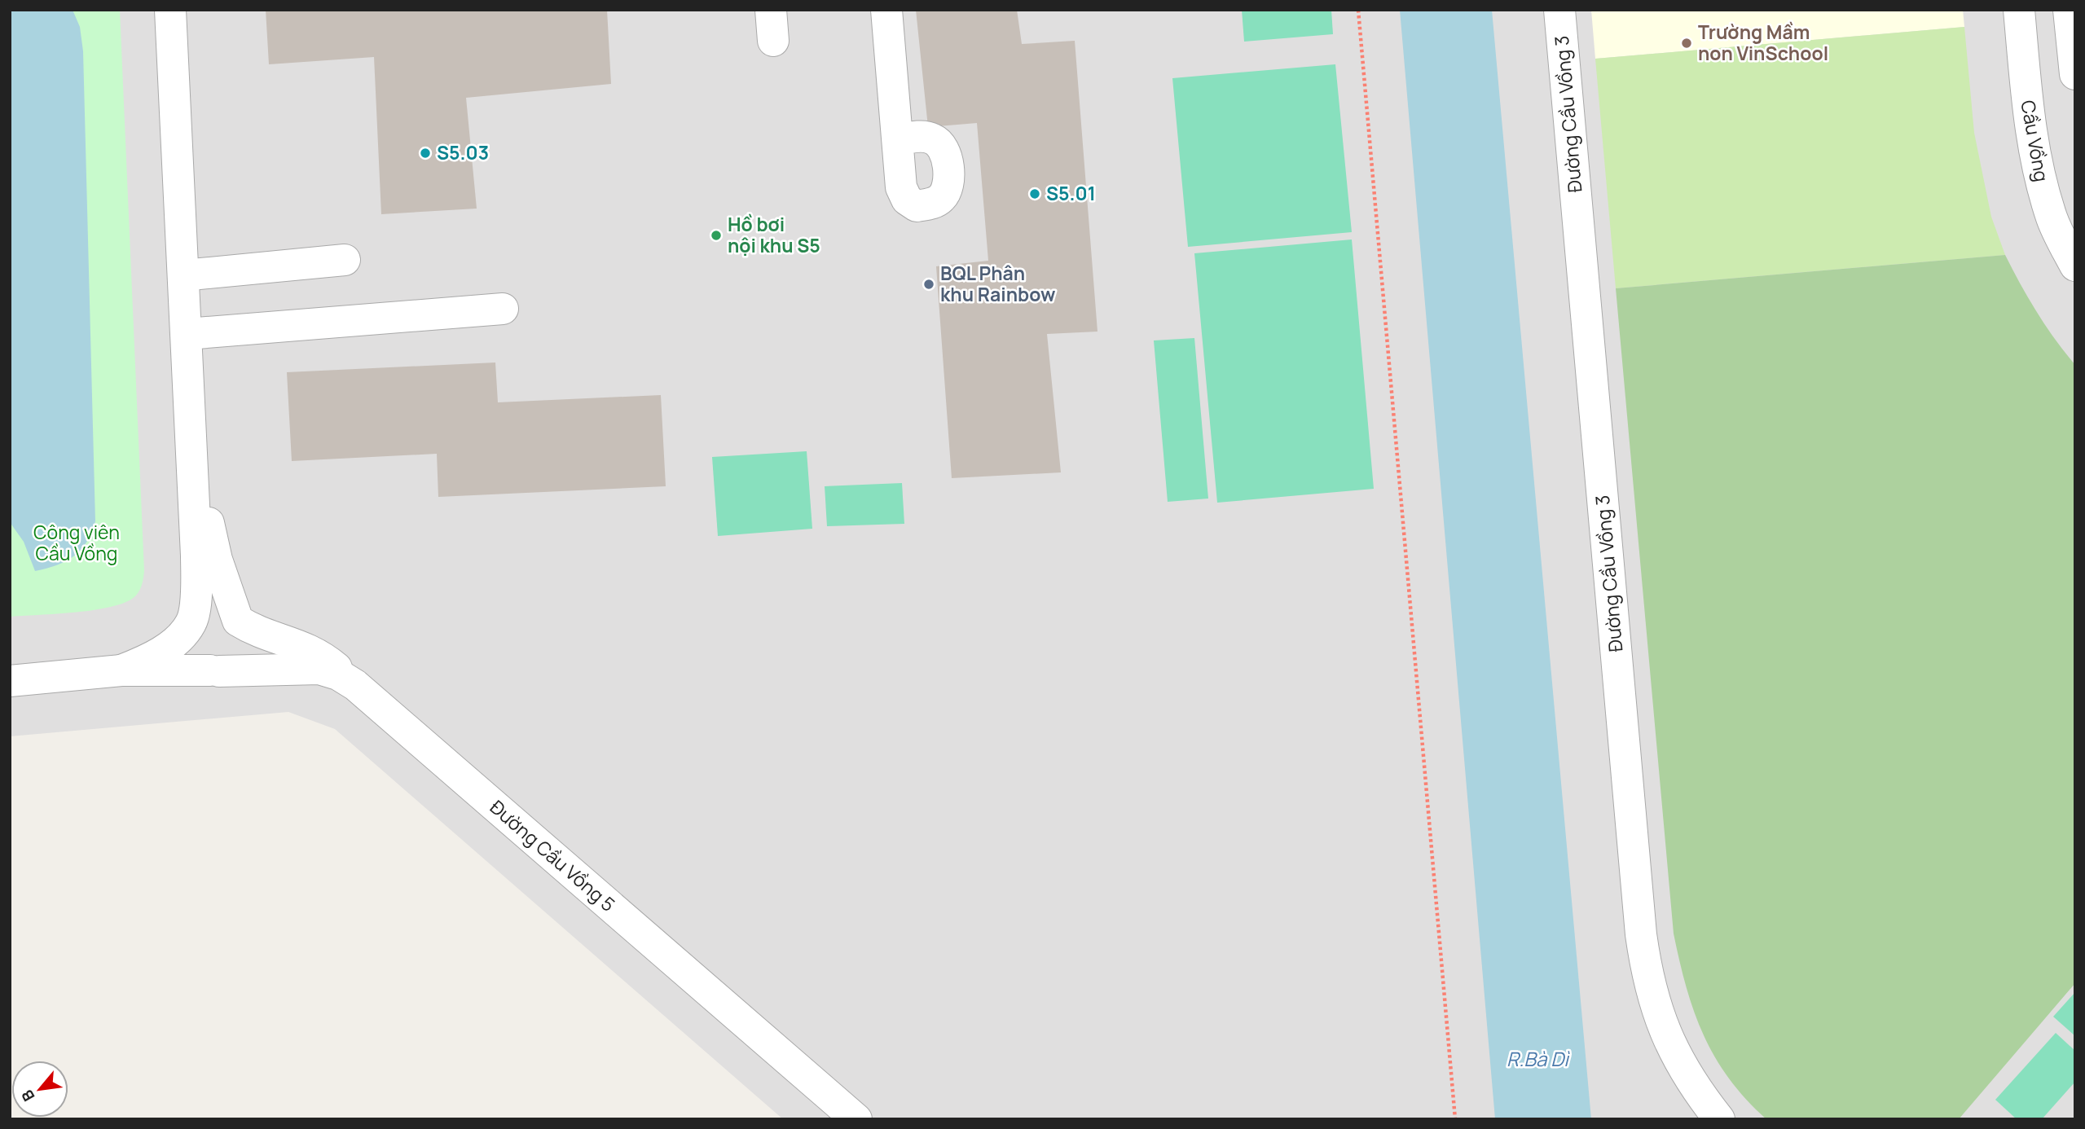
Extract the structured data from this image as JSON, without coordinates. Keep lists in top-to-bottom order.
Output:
{
  "streets": {
    "street": ["Đường Cầu Vồng 3", "Cầu Vồng", "Đường Cầu Vồng 5"]
  },
  "water": ["R.Bà Dì"],
  "parks": ["Công viên Cầu Vồng"],
  "places": [
    "Trường Mầm non VinSchool",
    "S5.03",
    "S5.01",
    "Hồ bơi nội khu S5",
    "BQL Phân khu Rainbow"
  ],
  "north": "bottom left"
}
